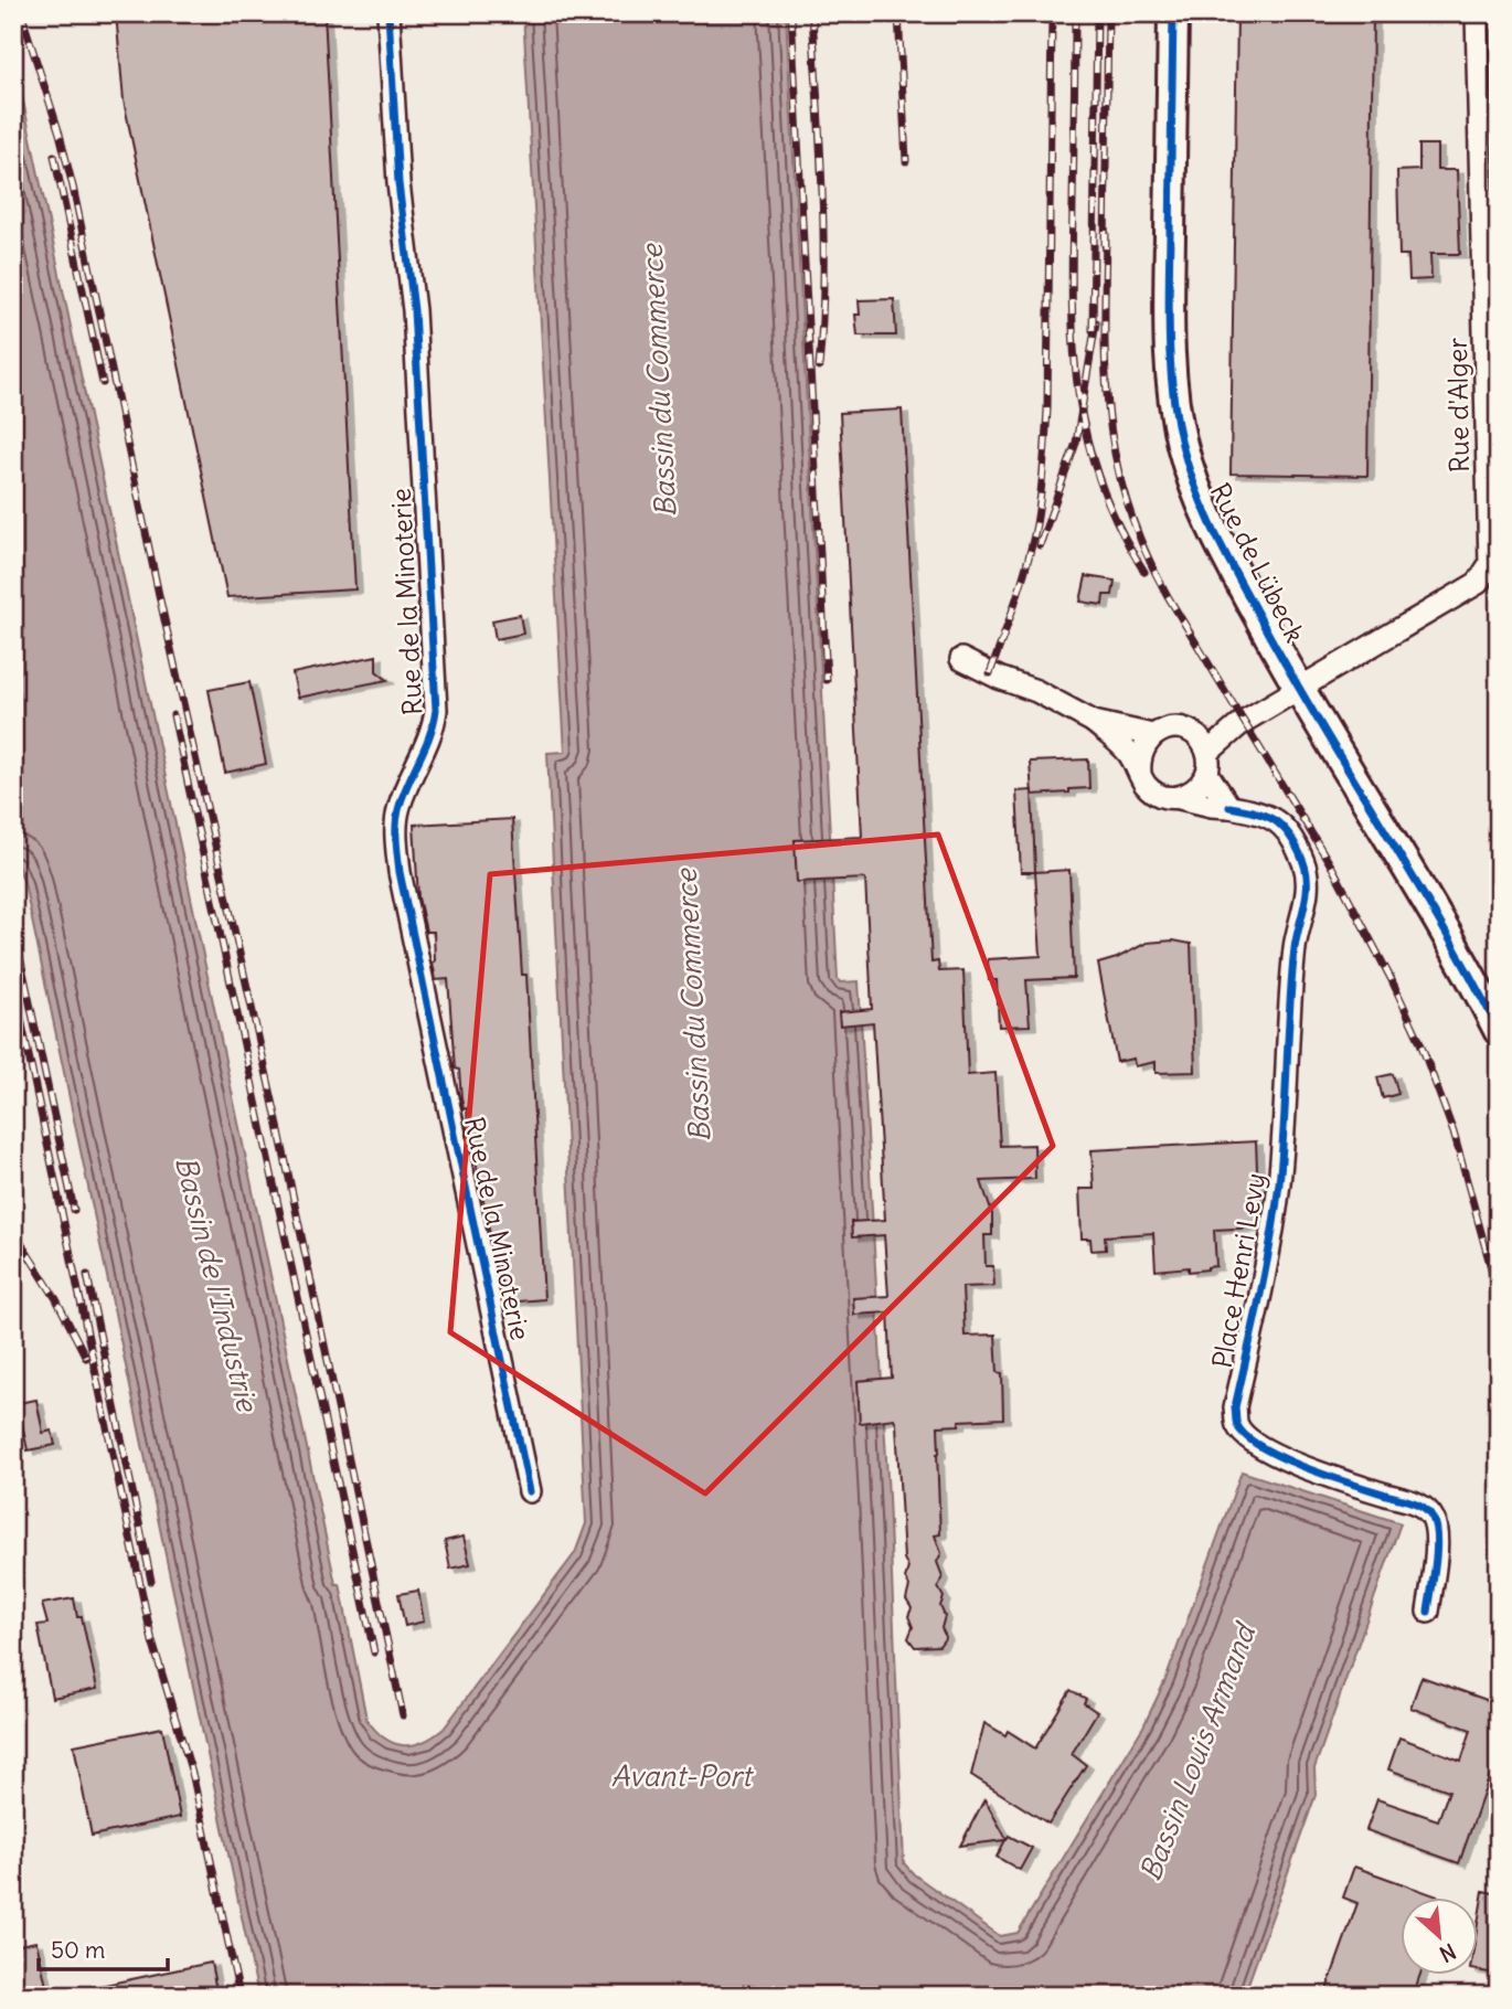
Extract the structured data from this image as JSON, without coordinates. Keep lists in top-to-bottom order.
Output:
{
  "streets": {
    "main road": ["Rue de Lübeck"],
    "street": ["Rue d'Alger", "Rue de la Minoterie", "Place Henri Levy"]
  },
  "crossings": [
    ["Rue d'Alger", "Rue de Lübeck"]
  ],
  "water": [
    "Bassin du Commerce",
    "Bassin de l'Industrie",
    "Bassin Louis Armand",
    "Avant-Port"
  ],
  "scale_bar": "50 m",
  "north": "bottom right"
}
